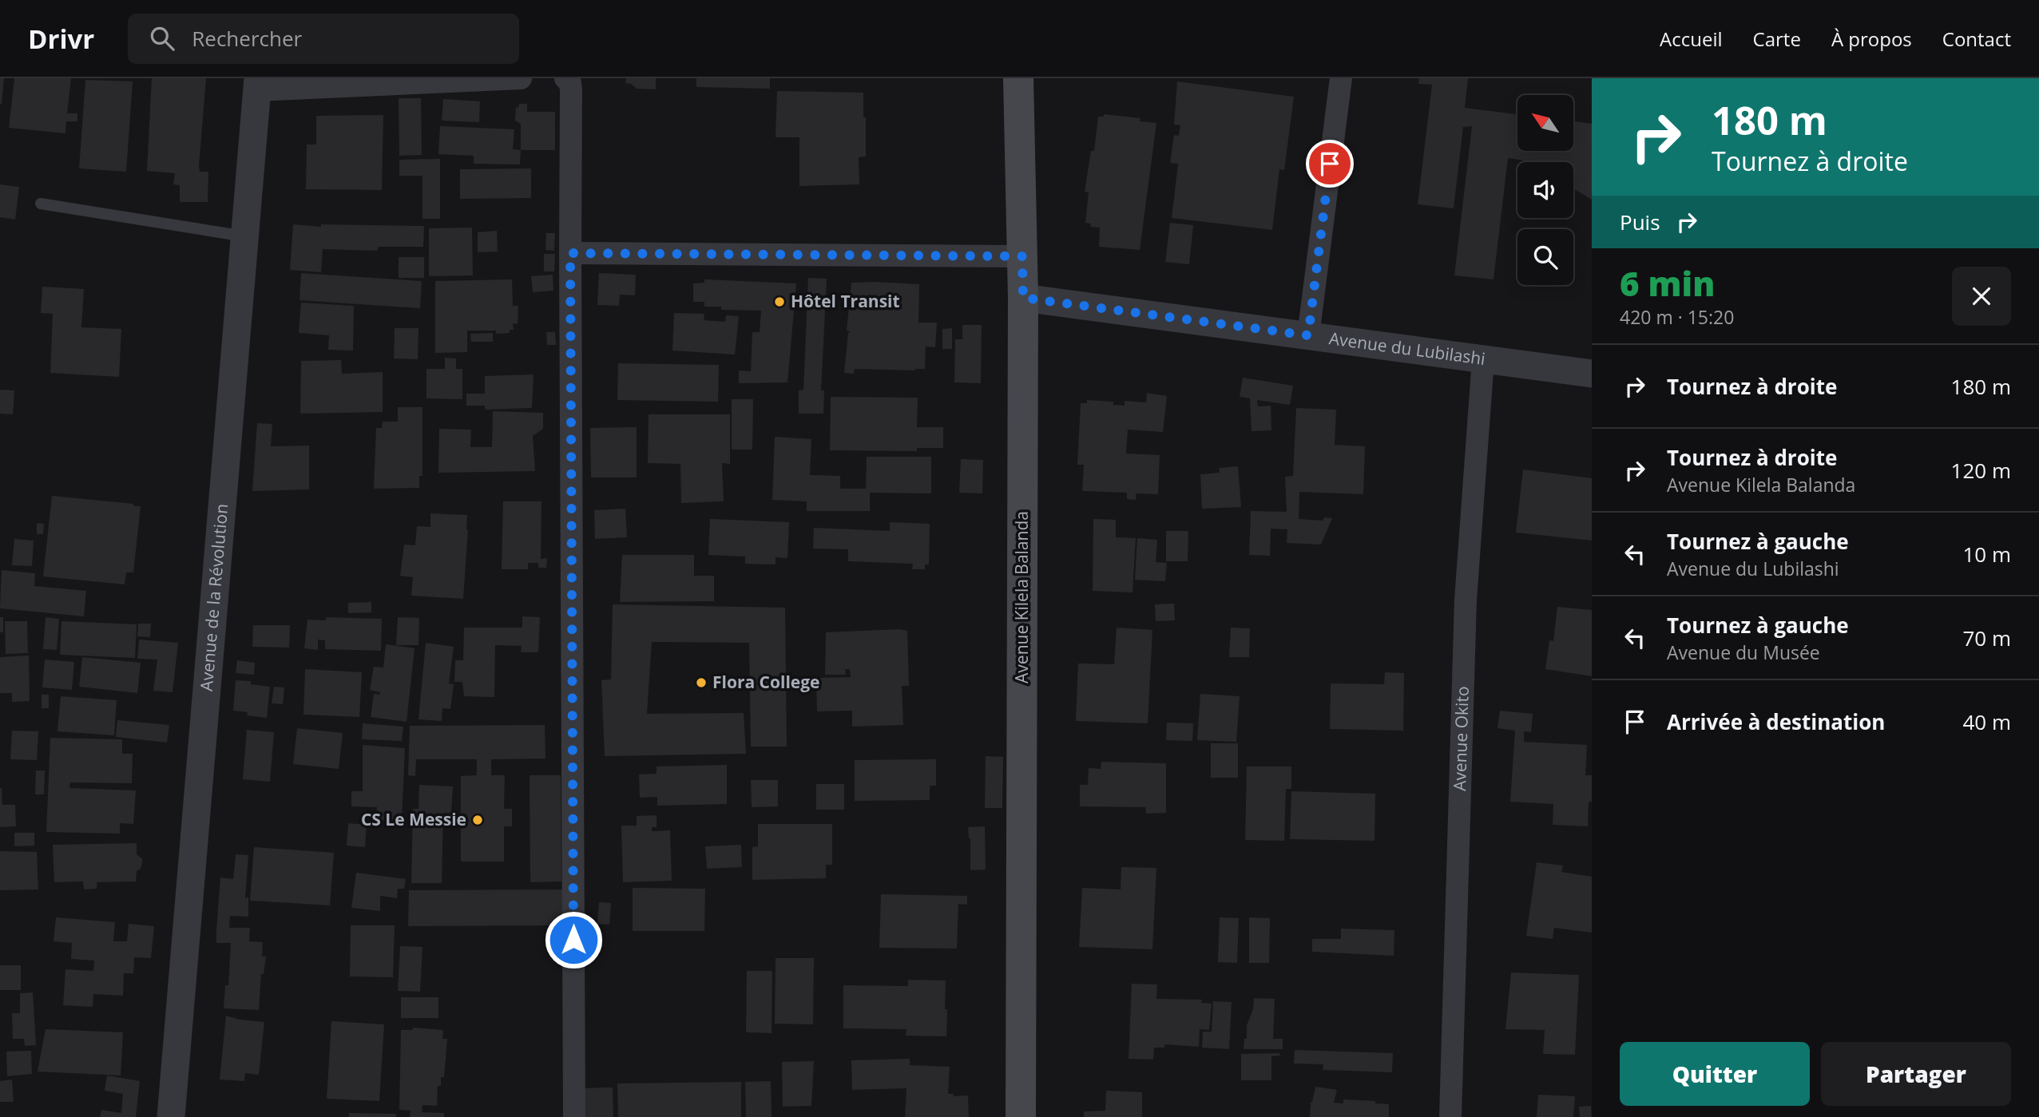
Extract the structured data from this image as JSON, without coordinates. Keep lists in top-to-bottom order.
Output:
{
  "streets": {
    "main road": ["Avenue Kilela Balanda"],
    "street": ["Avenue du Lubilashi", "Avenue de la Révolution", "Avenue Okito"]
  },
  "crossings": [
    ["Avenue du Lubilashi", "Avenue Kilela Balanda"],
    ["Avenue du Lubilashi", "Avenue Okito"]
  ],
  "places": ["Hôtel Transit", "Flora College", "CS Le Messie"],
  "north": "top left",
  "page": {
    "header": "Drivr",
    "search": "Rechercher",
    "nav": [
      "Accueil",
      "Carte",
      "À propos",
      "Contact"
    ],
    "turn": ["180 m", "Tournez à droite"],
    "then": "Puis",
    "heading": ["6 min", "420 m · 15:20"],
    "list": [
      {
        "name": "Tournez à droite",
        "value": "180 m"
      },
      {
        "name": "Tournez à droite",
        "note": "Avenue Kilela Balanda",
        "value": "120 m"
      },
      {
        "name": "Tournez à gauche",
        "note": "Avenue du Lubilashi",
        "value": "10 m"
      },
      {
        "name": "Tournez à gauche",
        "note": "Avenue du Musée",
        "value": "70 m"
      },
      {
        "name": "Arrivée à destination",
        "value": "40 m"
      }
    ],
    "buttons": ["Quitter", "Partager"]
  }
}
